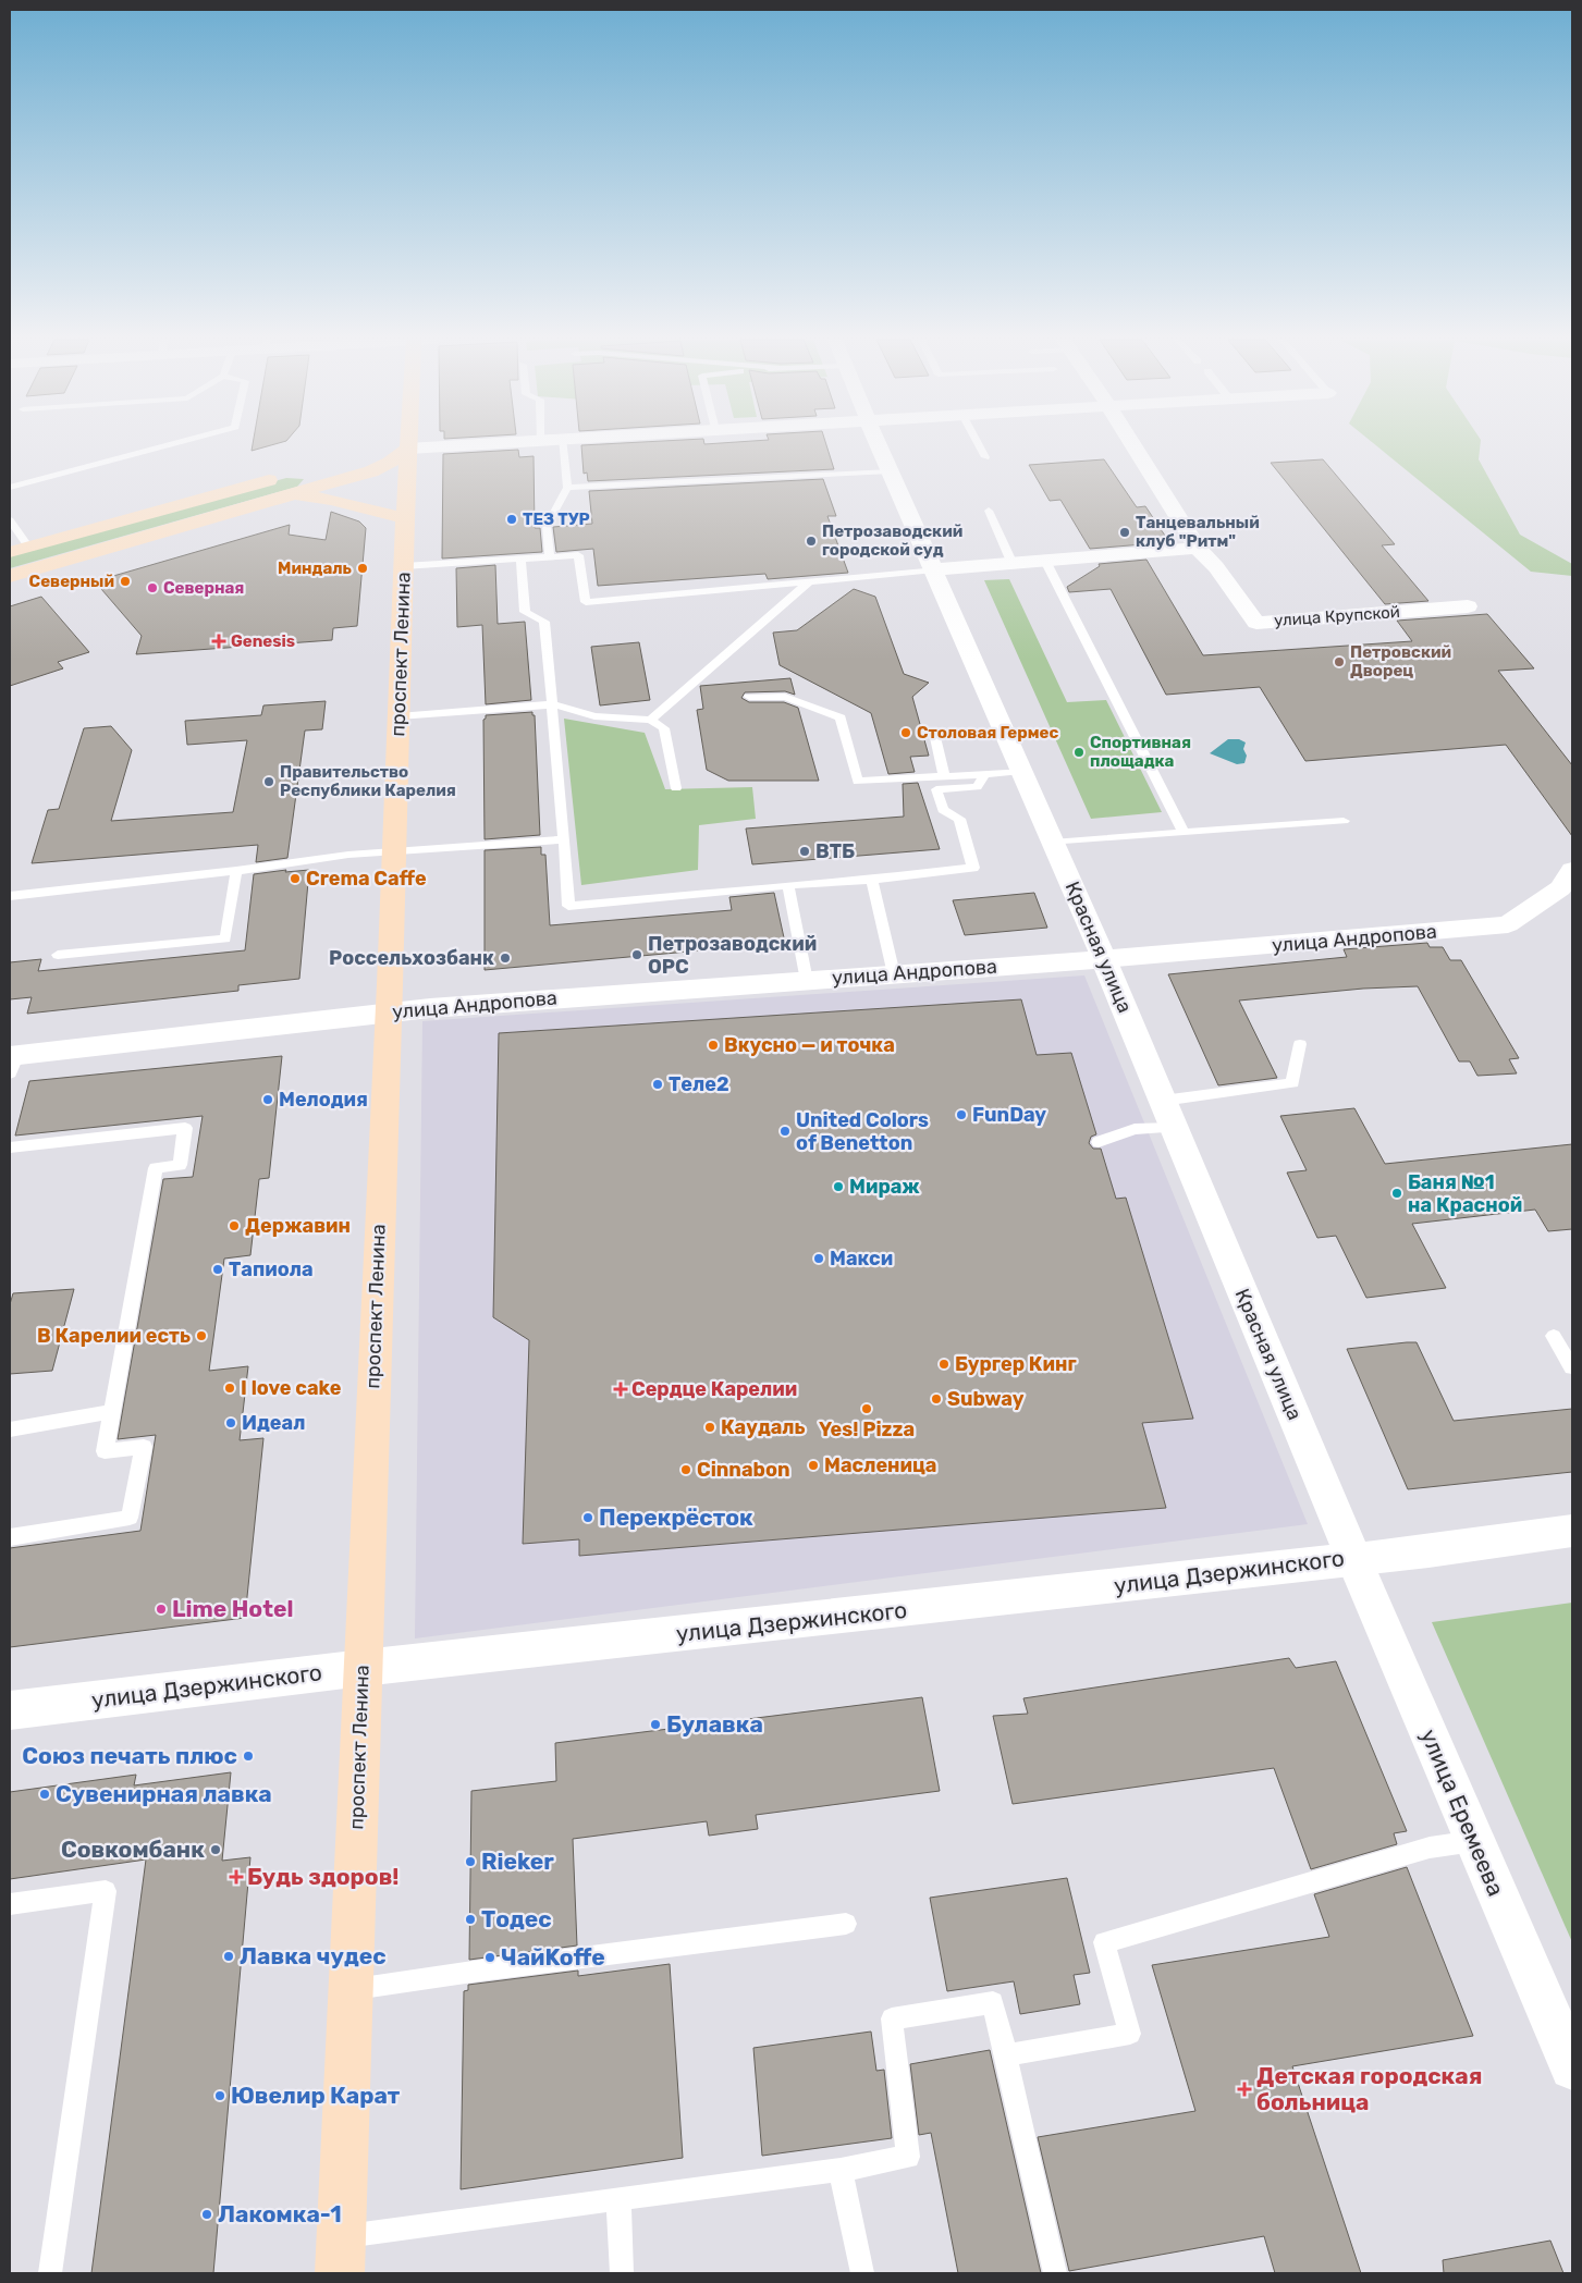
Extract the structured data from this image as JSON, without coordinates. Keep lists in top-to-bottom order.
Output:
{
  "streets": {
    "main road": ["проспект Ленина"],
    "street": [
      "улица Крупской",
      "улица Андропова",
      "Красная улица",
      "улица Дзержинского",
      "улица Еремеева"
    ]
  },
  "crossings": [
    ["проспект Ленина", "улица Андропова"],
    ["проспект Ленина", "улица Дзержинского"],
    ["улица Андропова", "Красная улица"],
    ["Красная улица", "улица Дзержинского"],
    ["Красная улица", "улица Еремеева"],
    ["улица Дзержинского", "улица Еремеева"]
  ],
  "places": {
    "other": [
      "ТЕЗ ТУР",
      "Танцевальный клуб \"Ритм\"",
      "Петрозаводский городской суд",
      "Миндаль",
      "Северный",
      "Северная",
      "Петровский Дворец",
      "Столовая Гермес",
      "Спортивная площадка",
      "Правительство Республики Карелия",
      "ВТБ",
      "Crema Caffe",
      "Петрозаводский ОРС",
      "Россельхозбанк",
      "Вкусно — и точка",
      "Теле2",
      "Мелодия",
      "FunDay",
      "United Colors of Benetton",
      "Мираж",
      "Баня №1 на Красной",
      "Державин",
      "Макси",
      "Тапиола",
      "В Карелии есть",
      "Бургер Кинг",
      "I love cake",
      "Subway",
      "Yes! Pizza",
      "Идеал",
      "Каудаль",
      "Масленица",
      "Cinnabon",
      "Перекрёсток",
      "Lime Hotel",
      "Булавка",
      "Союз печать плюс",
      "Сувенирная лавка",
      "Совкомбанк",
      "Rieker",
      "Тодес",
      "Лавка чудес",
      "ЧайKoffe",
      "Ювелир Карат",
      "Лакомка-1"
    ],
    "health": [
      "Genesis",
      "Сердце Карелии",
      "Будь здоров!",
      "Детская городская больница"
    ]
  }
}
